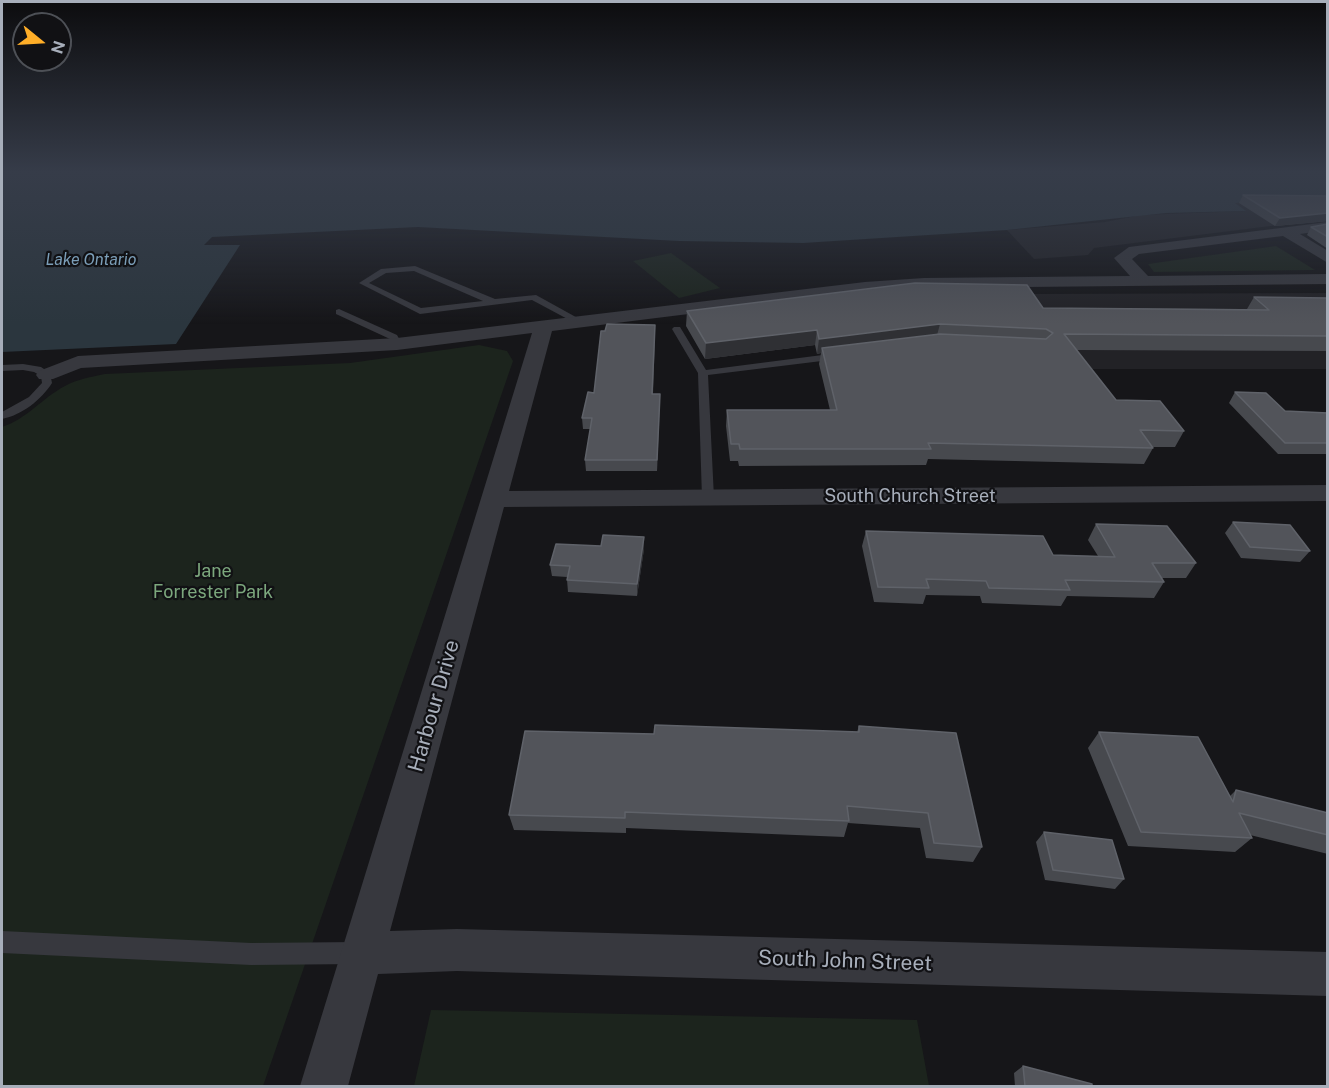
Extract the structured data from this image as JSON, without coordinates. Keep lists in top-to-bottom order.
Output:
{
  "streets": {
    "street": ["South Church Street", "Harbour Drive", "South John Street"]
  },
  "crossings": [
    ["South Church Street", "Harbour Drive"],
    ["Harbour Drive", "South John Street"]
  ],
  "water": ["Lake Ontario"],
  "parks": ["Jane Forrester Park"],
  "north": "right"
}
